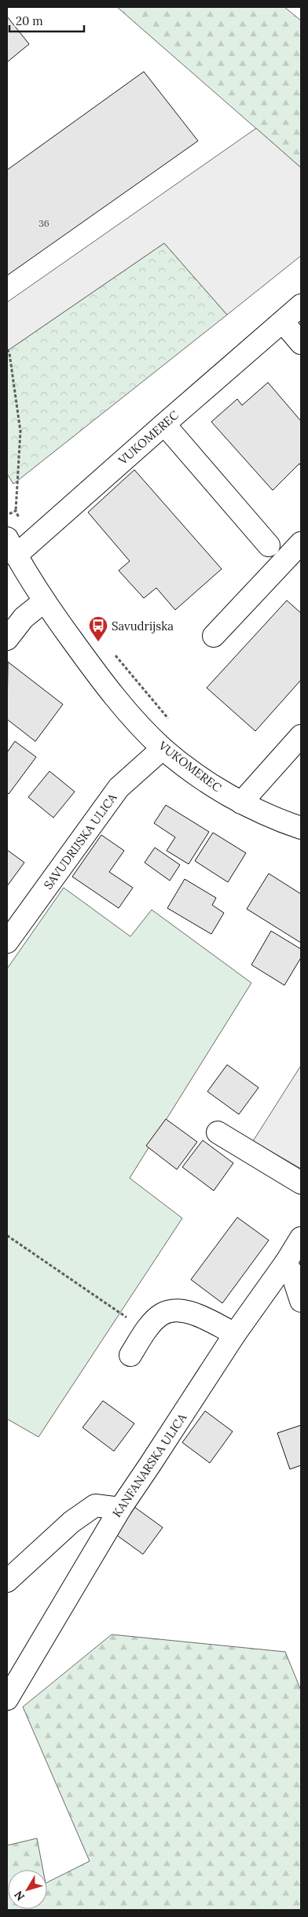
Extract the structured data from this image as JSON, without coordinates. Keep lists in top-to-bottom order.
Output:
{
  "streets": {
    "street": ["VUKOMEREC", "SAVUDRIJSKA ULICA", "KANFANARSKA ULICA"]
  },
  "crossings": [
    ["VUKOMEREC", "SAVUDRIJSKA ULICA"]
  ],
  "places": {
    "bus stop": ["Savudrijska"]
  },
  "house_numbers": ["36"],
  "scale_bar": "20 m",
  "north": "bottom left"
}
